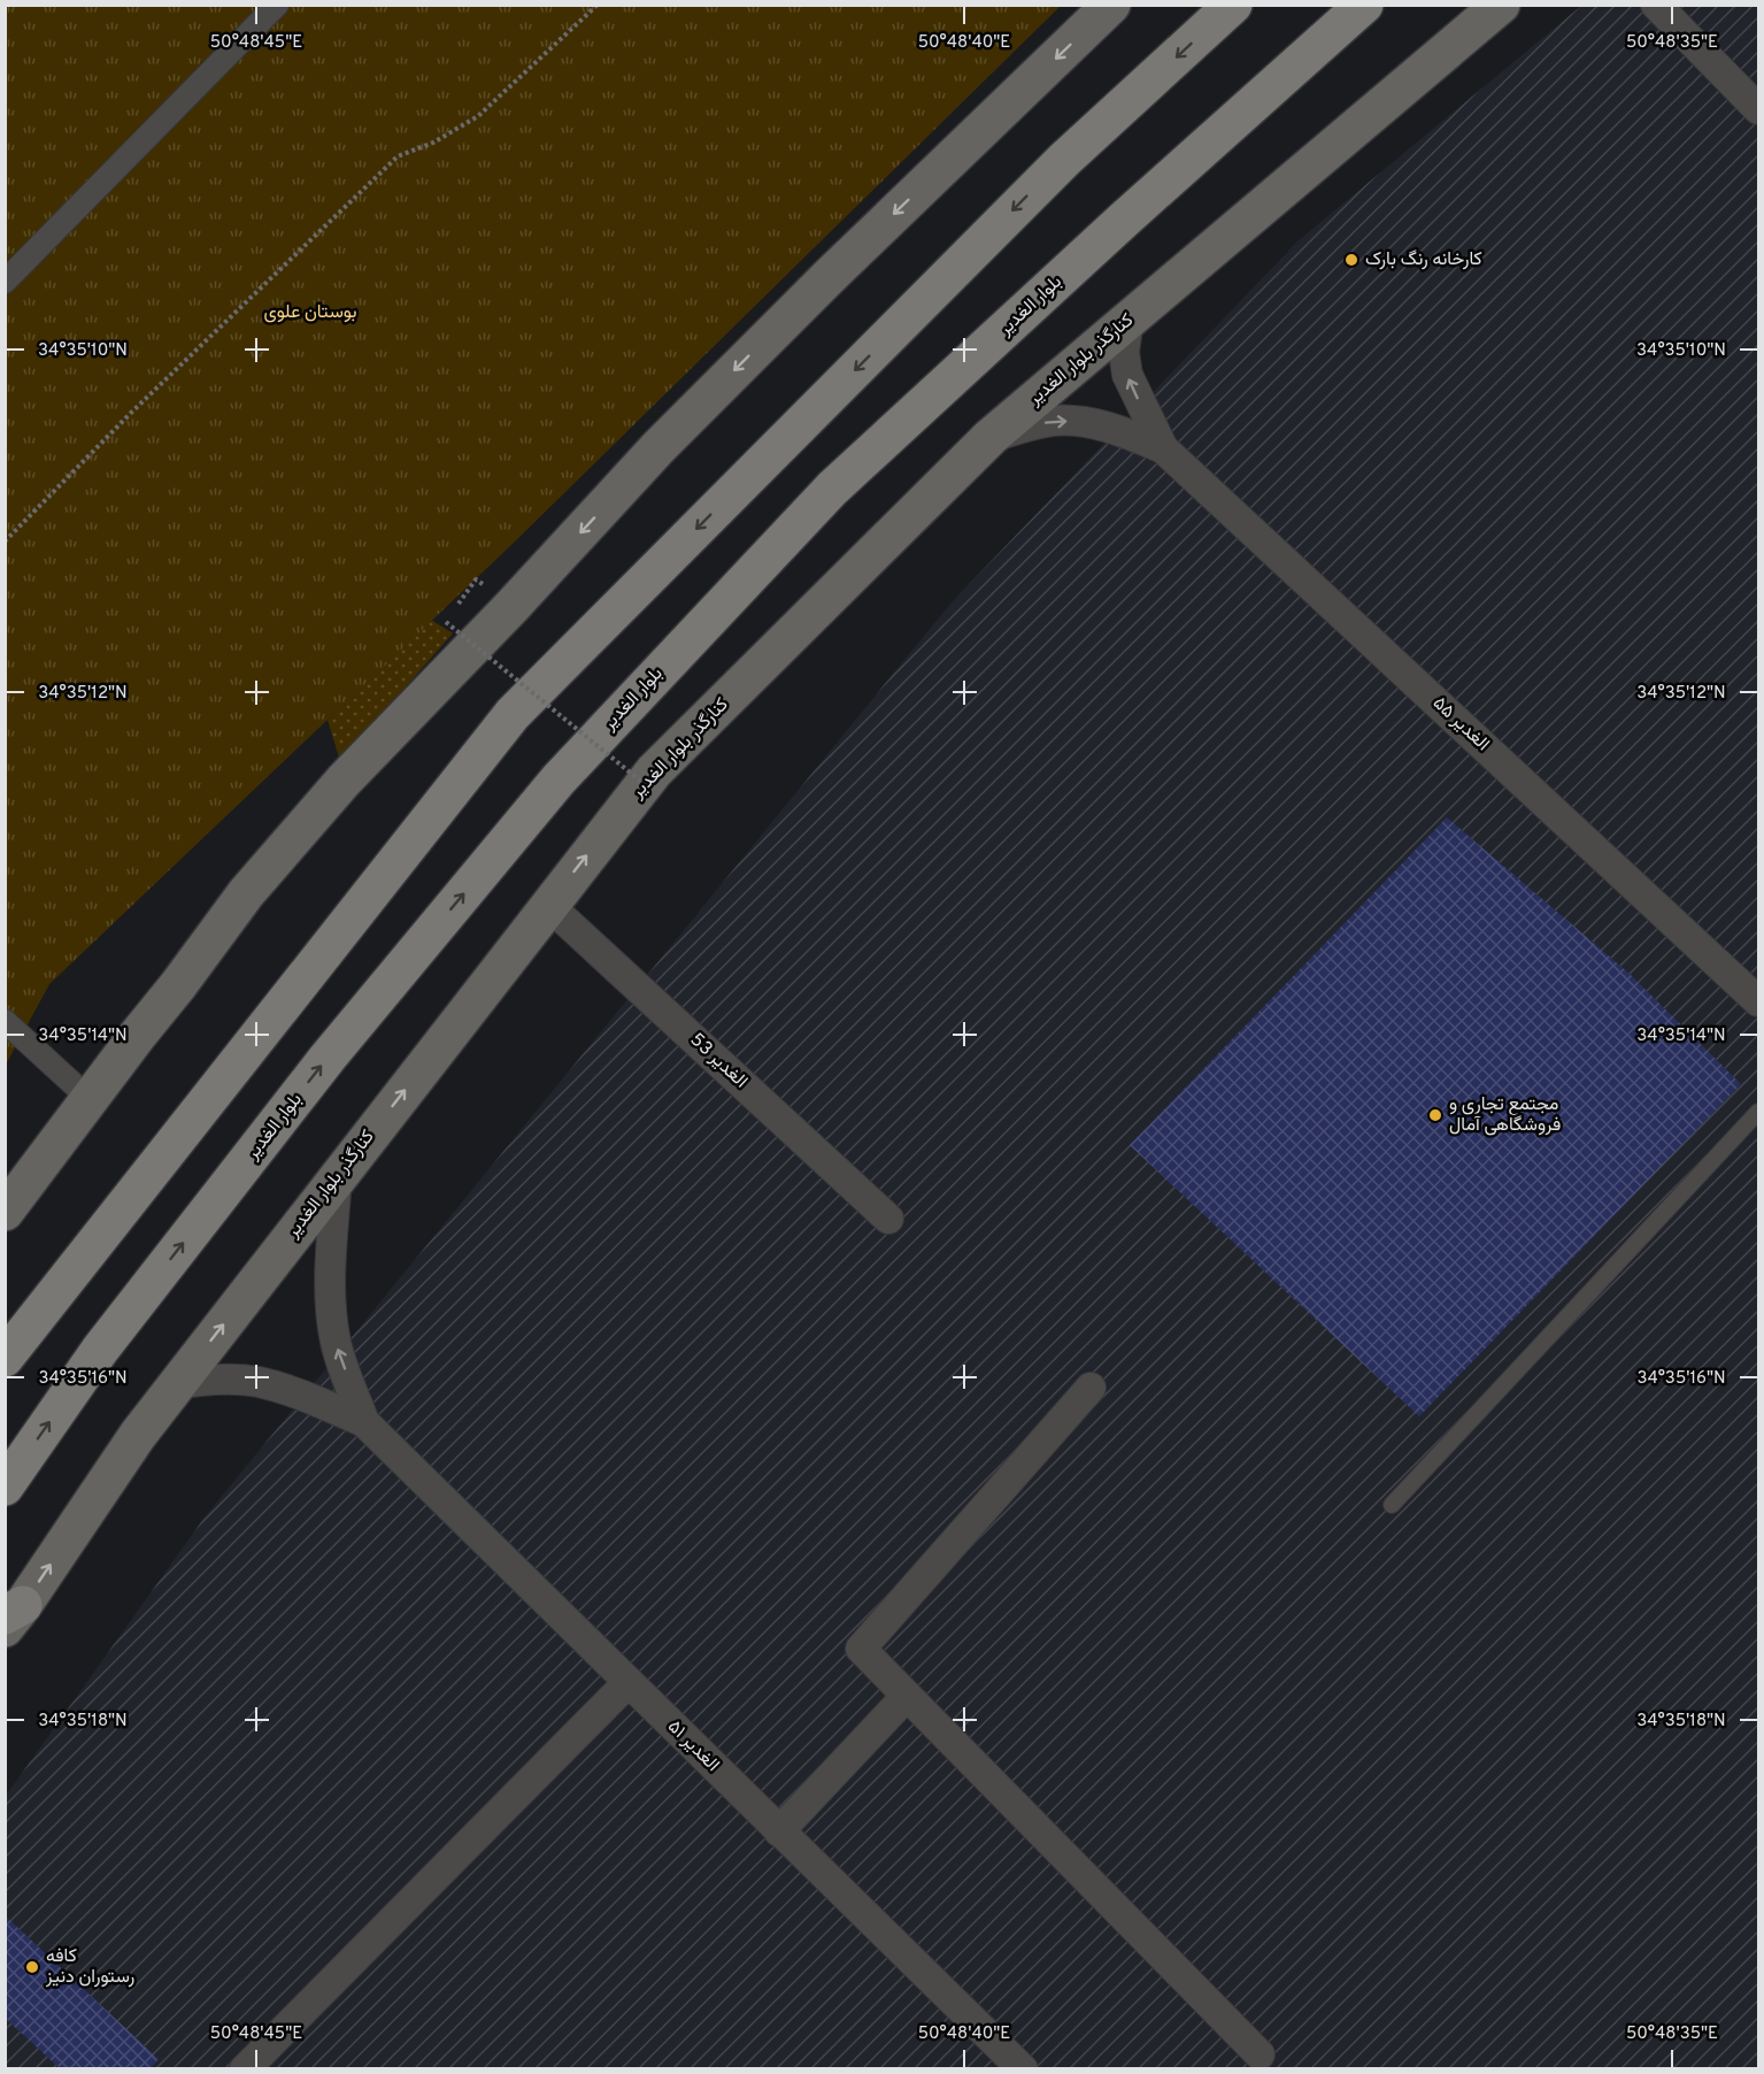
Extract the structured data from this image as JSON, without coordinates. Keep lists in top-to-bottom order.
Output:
{
  "streets": {
    "main road": ["بلوار الغدیر", "کنارگذر بلوار الغدیر"],
    "street": ["الغدیر ۵۵", "الغدیر 53", "الغدیر ۵۱"]
  },
  "crossings": [
    ["کنارگذر بلوار الغدیر", "الغدیر 53"]
  ],
  "parks": ["بوستان علوی"],
  "places": ["کارخانه رنگ بارک", "مجتمع تجاری و فروشگاهی آمال", "کافه رستوران دنیز"],
  "coordinates": [
    "50°48'45\"E",
    "50°48'40\"E",
    "50°48'35\"E",
    "34°35'10\"N",
    "34°35'12\"N",
    "34°35'14\"N",
    "34°35'16\"N",
    "34°35'18\"N"
  ]
}
